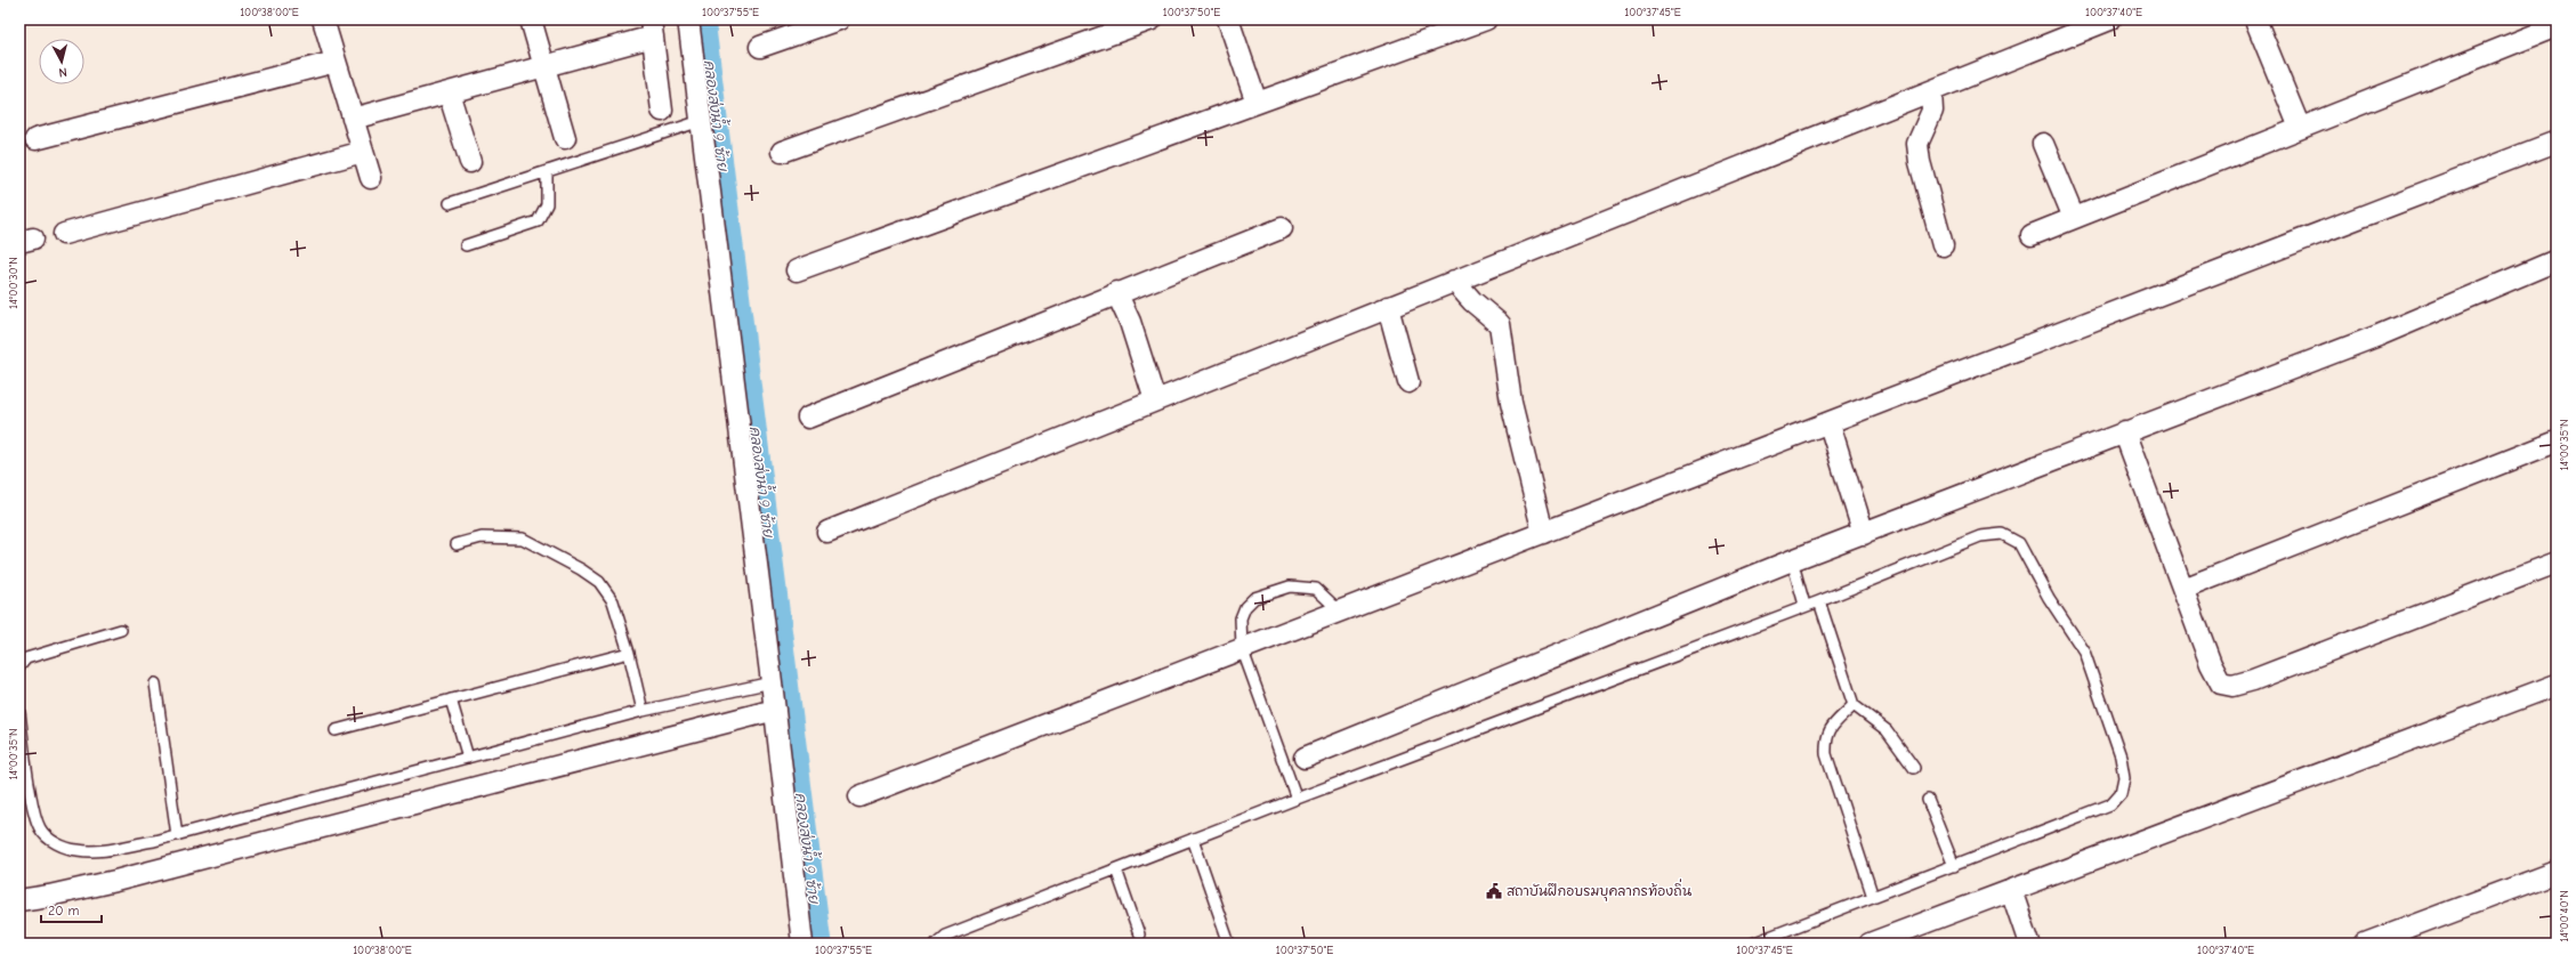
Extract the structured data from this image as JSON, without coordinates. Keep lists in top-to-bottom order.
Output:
{
  "water": ["คลองส่งน้ำ 9 ซ้าย"],
  "places": {
    "public building": ["สถาบันฝึกอบรมบุคลากรท้องถิ่น"]
  },
  "scale_bar": "20 m",
  "north": "bottom",
  "coordinates": [
    "100°38'00\"E",
    "100°37'55\"E",
    "100°37'50\"E",
    "100°37'45\"E",
    "100°37'40\"E",
    "14°00'30\"N",
    "14°00'35\"N",
    "14°00'40\"N"
  ]
}
